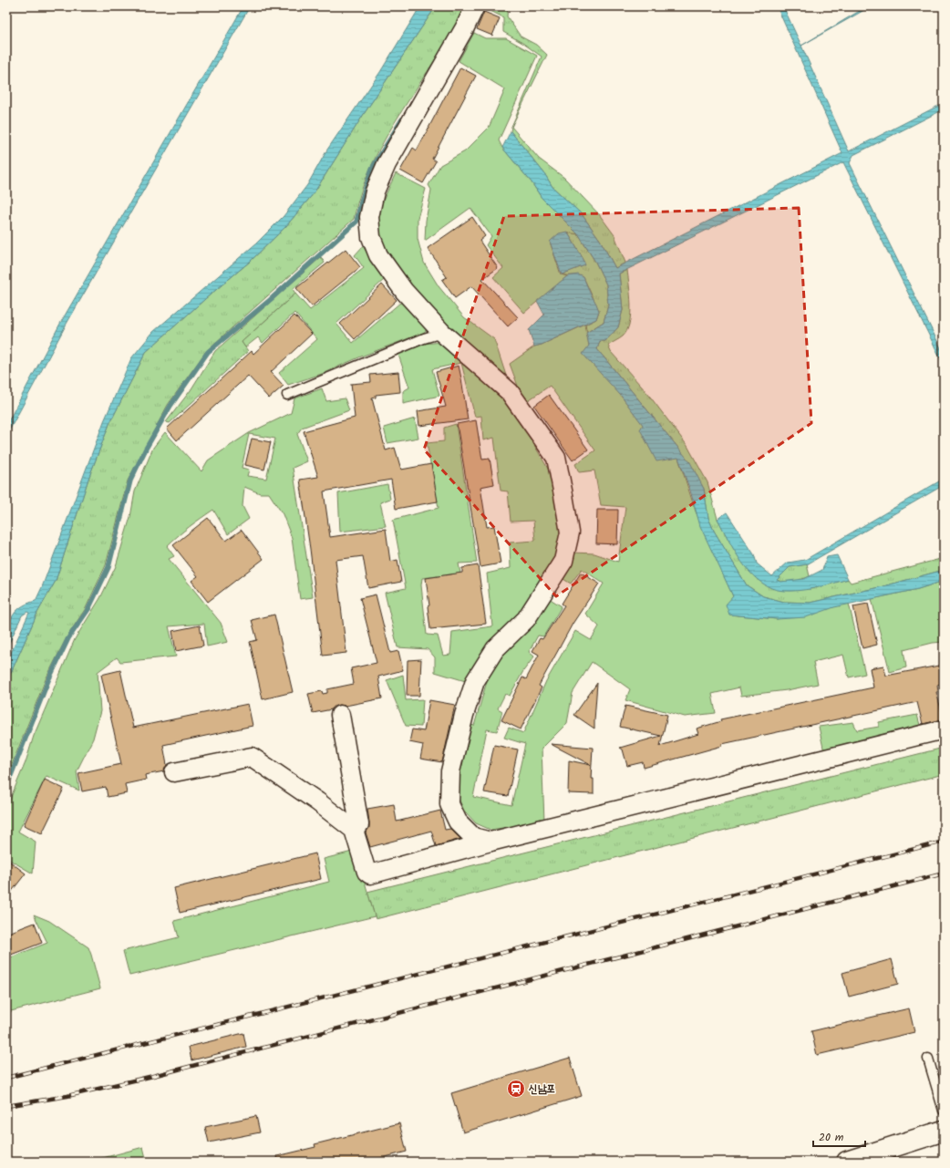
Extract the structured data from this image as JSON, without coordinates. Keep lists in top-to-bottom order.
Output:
{
  "places": {
    "station": ["신남포"]
  },
  "scale_bar": "20 m"
}
